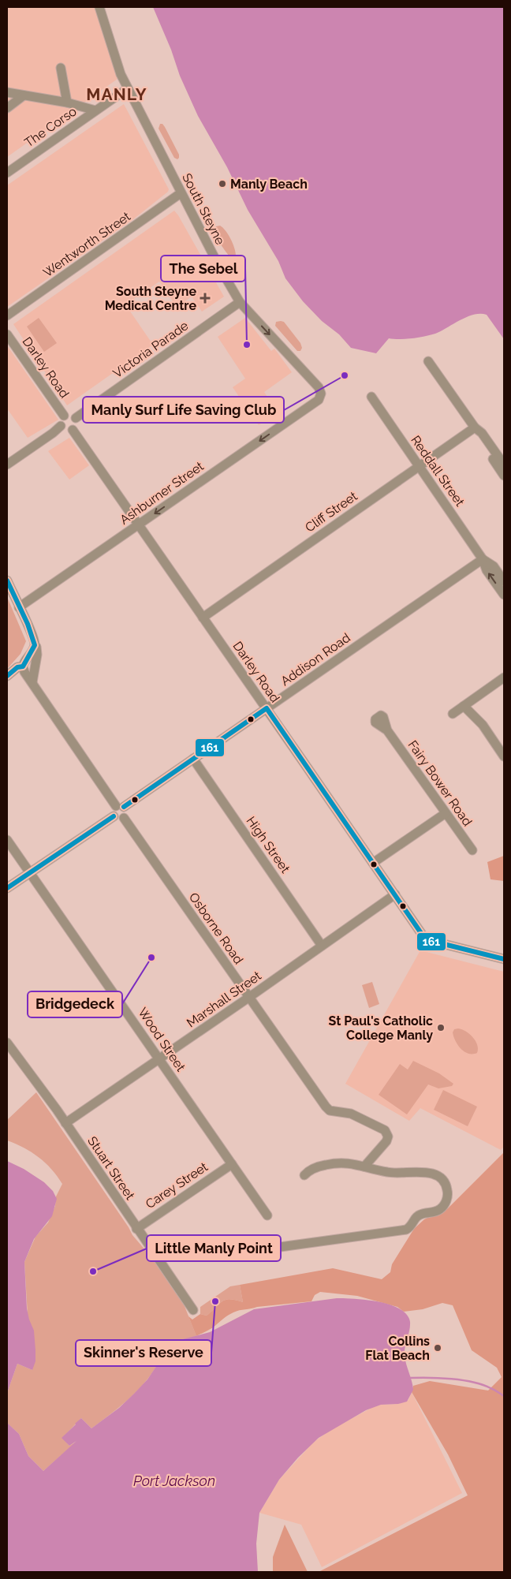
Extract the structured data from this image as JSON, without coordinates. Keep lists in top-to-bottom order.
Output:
{
  "streets": {
    "street": [
      "The Corso",
      "South Steyne",
      "Wentworth Street",
      "Victoria Parade",
      "Darley Road",
      "Reddall Street",
      "Ashburner Street",
      "Cliff Street",
      "Addison Road",
      "Fairy Bower Road",
      "High Street",
      "Osborne Road",
      "Marshall Street",
      "Wood Street",
      "Stuart Street",
      "Carey Street"
    ]
  },
  "crossings": [
    ["The Corso", "South Steyne"],
    ["South Steyne", "Wentworth Street"],
    ["South Steyne", "Victoria Parade"],
    ["South Steyne", "Ashburner Street"],
    ["Victoria Parade", "Darley Road"],
    ["Darley Road", "Ashburner Street"],
    ["Darley Road", "Cliff Street"],
    ["Darley Road", "Addison Road"],
    ["Darley Road", "Marshall Street"],
    ["Reddall Street", "Cliff Street"],
    ["Reddall Street", "Addison Road"],
    ["Addison Road", "High Street"],
    ["Addison Road", "Osborne Road"],
    ["High Street", "Marshall Street"],
    ["Osborne Road", "Marshall Street"],
    ["Marshall Street", "Wood Street"],
    ["Marshall Street", "Stuart Street"],
    ["Wood Street", "Carey Street"],
    ["Stuart Street", "Carey Street"]
  ],
  "one_way": ["Ashburner Street"],
  "districts": ["MANLY"],
  "water": ["Port Jackson"],
  "places": {
    "other": [
      "Manly Beach",
      "The Sebel",
      "Manly Surf Life Saving Club",
      "Bridgedeck",
      "St Paul's Catholic College Manly",
      "Little Manly Point",
      "Skinner's Reserve",
      "Collins Flat Beach"
    ],
    "health": ["South Steyne Medical Centre"]
  },
  "lines": ["transit line 161"]
}
